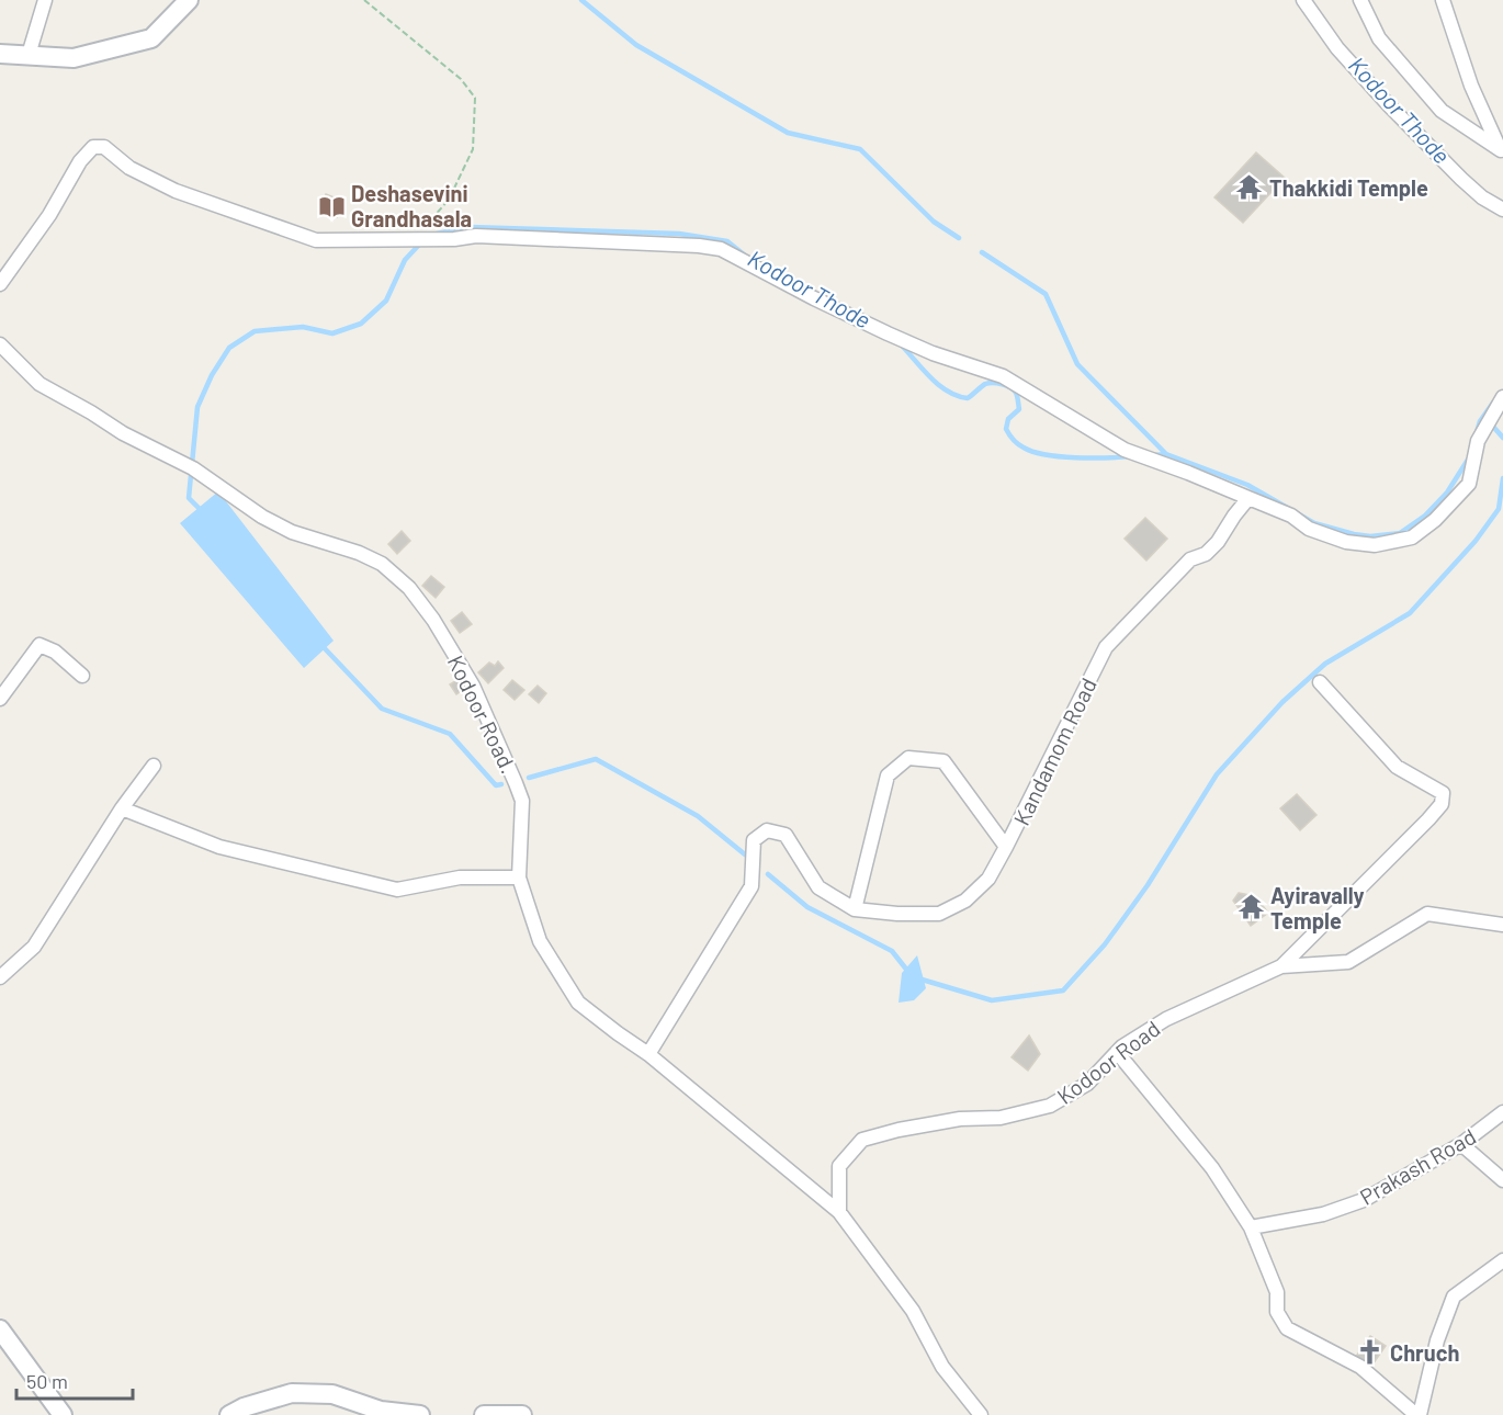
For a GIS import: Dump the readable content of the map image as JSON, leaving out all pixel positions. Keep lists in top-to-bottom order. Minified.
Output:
{"streets":{"street":["Kodoor Road.","Kandamom Road","Kodoor Road","Prakash Road"]},"crossings":[["Kodoor Road.","Kandamom Road"]],"water":["Kodoor Thode"],"places":{"temple":["Thakkidi Temple","Ayiravally Temple"],"library":["Deshasevini Grandhasala"],"church":["Chruch"]},"scale_bar":"50 m"}
